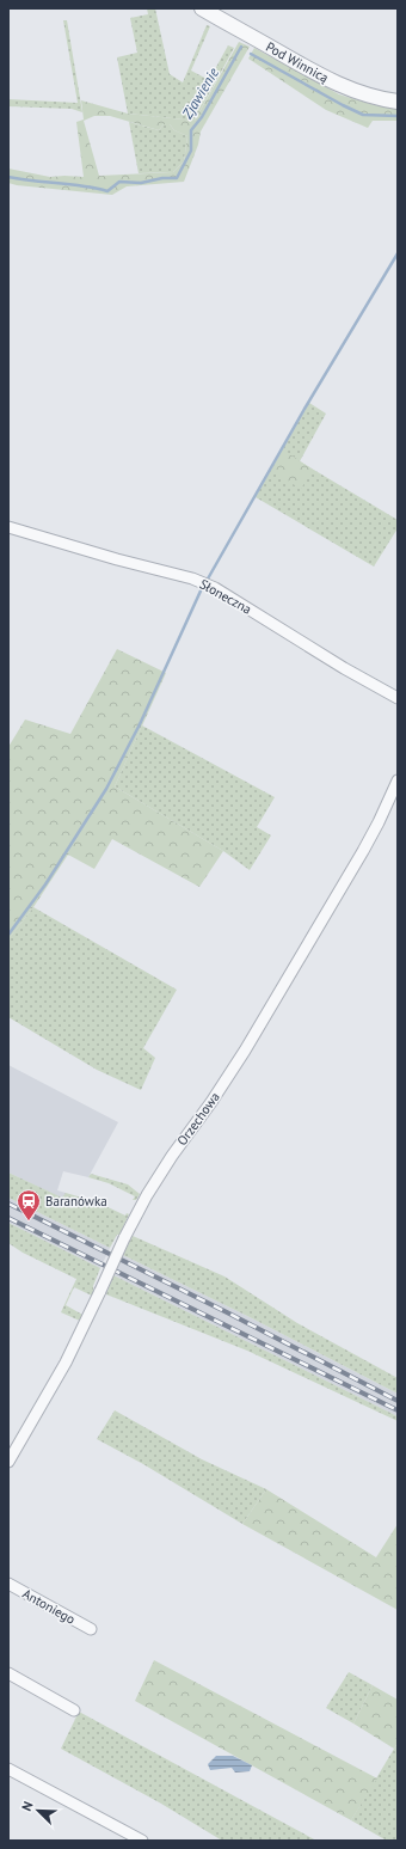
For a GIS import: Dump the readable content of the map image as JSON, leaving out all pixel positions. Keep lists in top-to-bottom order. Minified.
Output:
{"streets":{"street":["Pod Winnicą","Słoneczna","Orzechowa","Antoniego"]},"water":["Zjawienie"],"places":{"station":["Baranówka"]},"north":"top left"}
